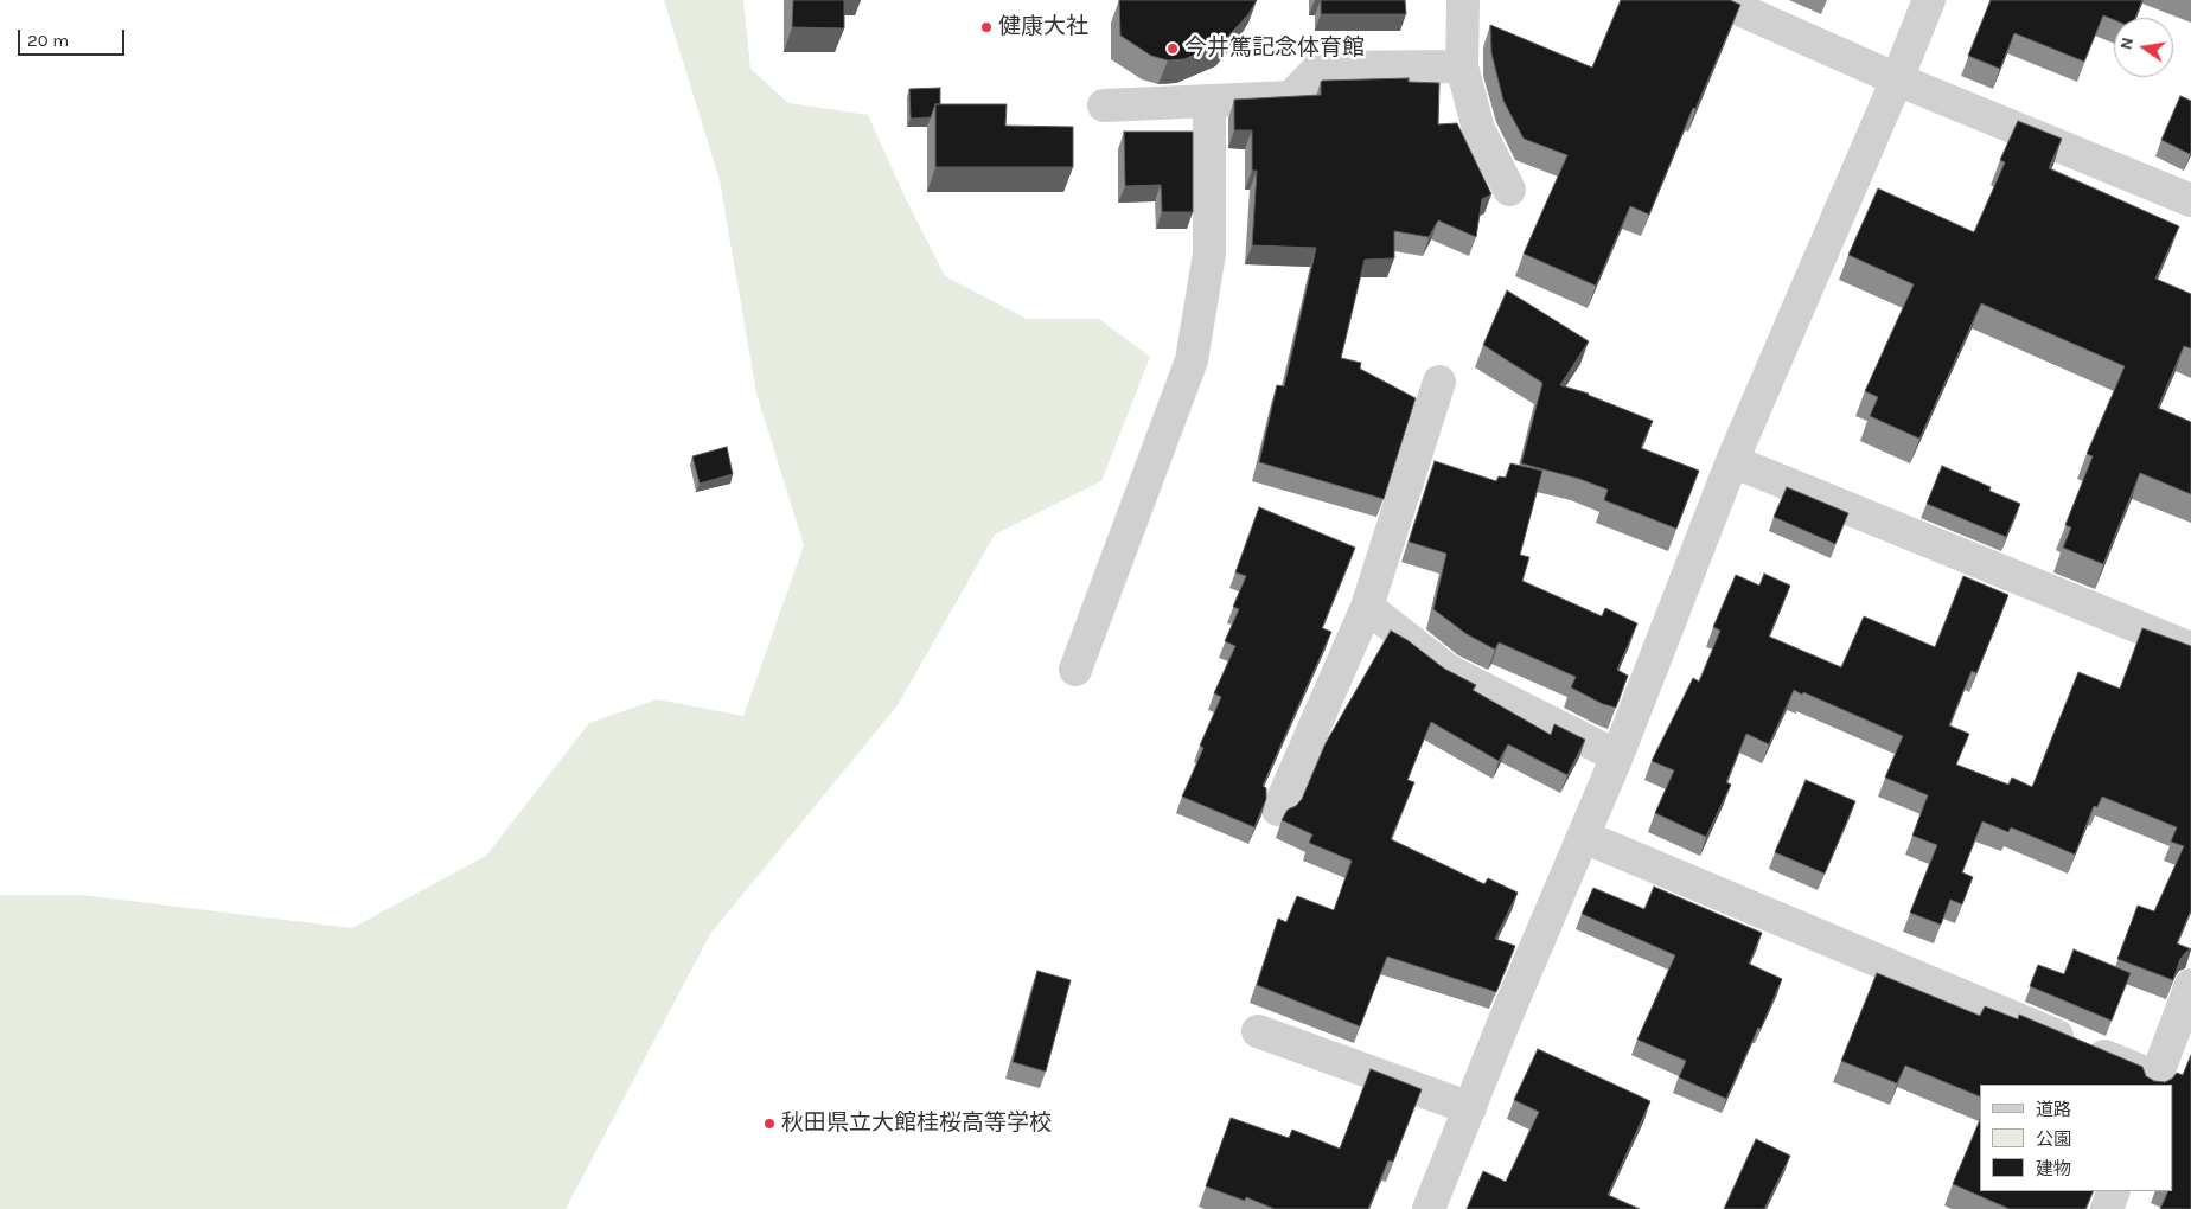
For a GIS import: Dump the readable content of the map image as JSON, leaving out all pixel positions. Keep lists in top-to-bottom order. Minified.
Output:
{"places":["健康大社","今井篤記念体育館","秋田県立大館桂桜高等学校"],"legend":["道路","公園","建物"],"scale_bar":"20 m","north":"left"}
